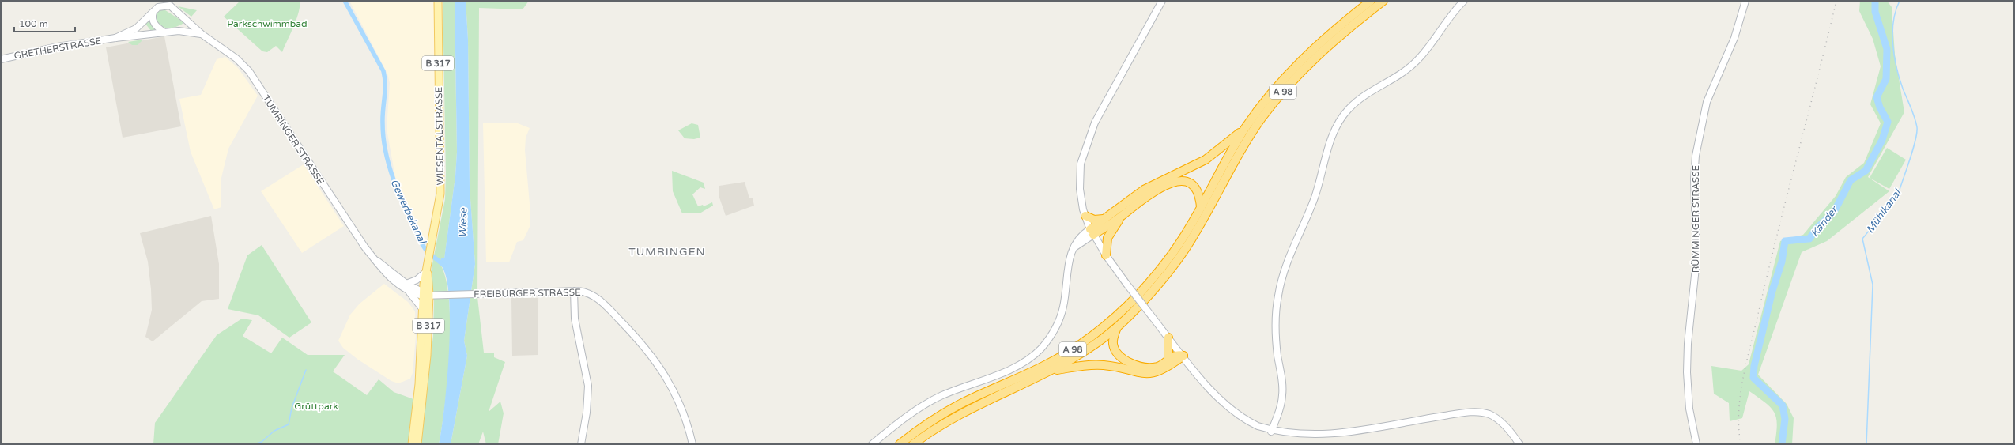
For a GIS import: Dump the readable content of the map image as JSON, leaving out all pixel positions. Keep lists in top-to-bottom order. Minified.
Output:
{"streets":{"highway":["A 98"],"main road":["B 317","WIESENTALSTRASSE"],"street":["GRETHERSTRASSE","TUMRINGER STRASSE","RÜMMINGER STRASSE","FREIBURGER STRASSE"]},"crossings":[["GRETHERSTRASSE","TUMRINGER STRASSE"],["B 317","WIESENTALSTRASSE"],["B 317","TUMRINGER STRASSE"],["B 317","FREIBURGER STRASSE"],["TUMRINGER STRASSE","FREIBURGER STRASSE"]],"districts":["TUMRINGEN"],"water":["Gewerbekanal","Mühlkanal","Kander","Wiese"],"parks":["Parkschwimmbad","Grüttpark"],"scale_bar":"100 m"}
